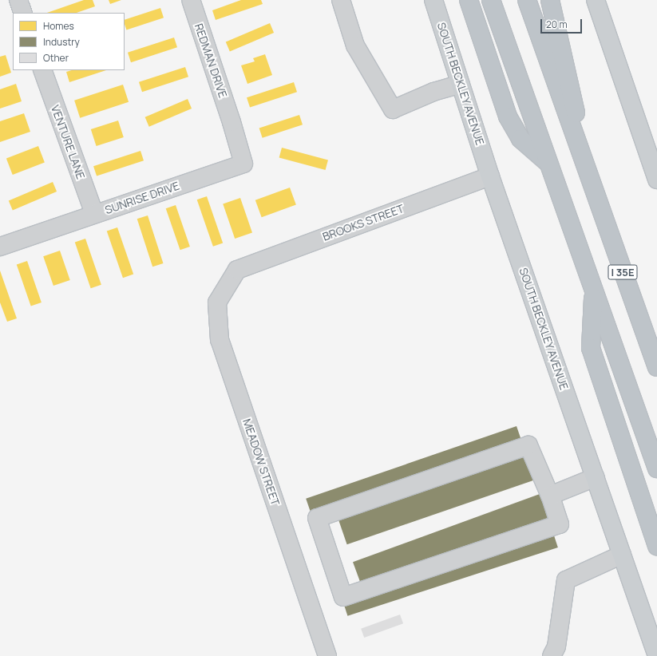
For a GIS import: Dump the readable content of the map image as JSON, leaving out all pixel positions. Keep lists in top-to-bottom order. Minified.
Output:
{"streets":{"highway":["I 35E"],"main road":["SOUTH BECKLEY AVENUE"],"street":["REDMAN DRIVE","VENTURE LANE","SUNRISE DRIVE","BROOKS STREET","MEADOW STREET"]},"crossings":[["REDMAN DRIVE","SUNRISE DRIVE"],["SOUTH BECKLEY AVENUE","BROOKS STREET"],["VENTURE LANE","SUNRISE DRIVE"],["BROOKS STREET","MEADOW STREET"]],"legend":["Homes","Industry","Other"],"scale_bar":"20 m"}
